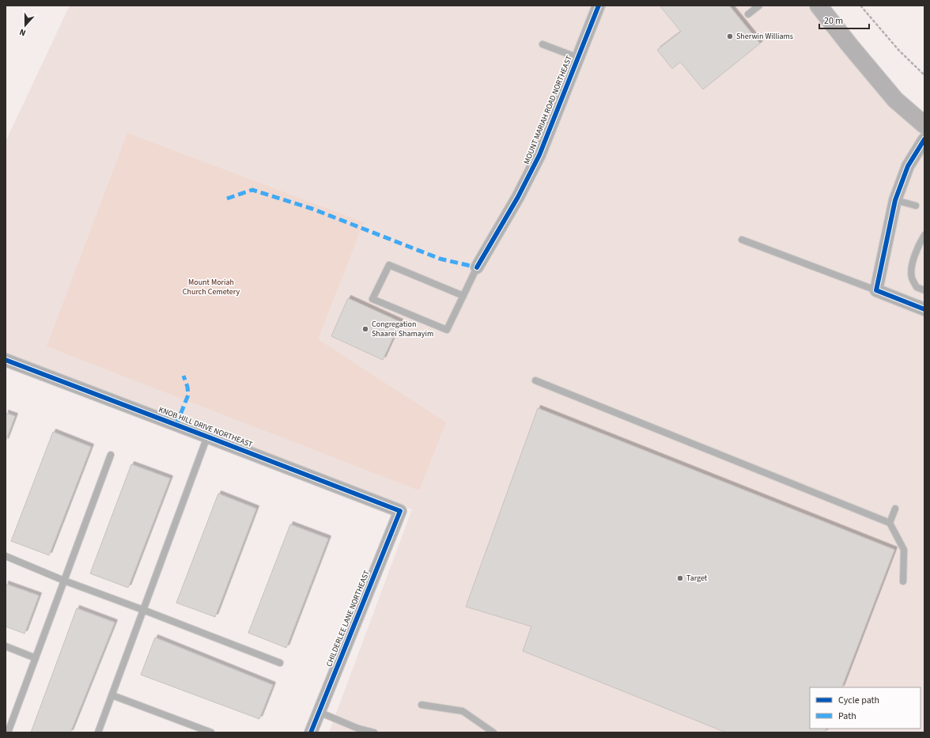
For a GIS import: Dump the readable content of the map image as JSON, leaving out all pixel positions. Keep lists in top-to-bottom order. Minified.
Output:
{"streets":{"street":["MOUNT MARIAH ROAD NORTHEAST","KNOB HILL DRIVE NORTHEAST","CHILDERLEE LANE NORTHEAST"]},"crossings":[["KNOB HILL DRIVE NORTHEAST","CHILDERLEE LANE NORTHEAST"]],"parks":["Mount Moriah Church Cemetery"],"places":["Sherwin Williams","Congregation Shaarei Shamayim","Target"],"legend":["Cycle path","Path"],"scale_bar":"20 m","north":"bottom"}
